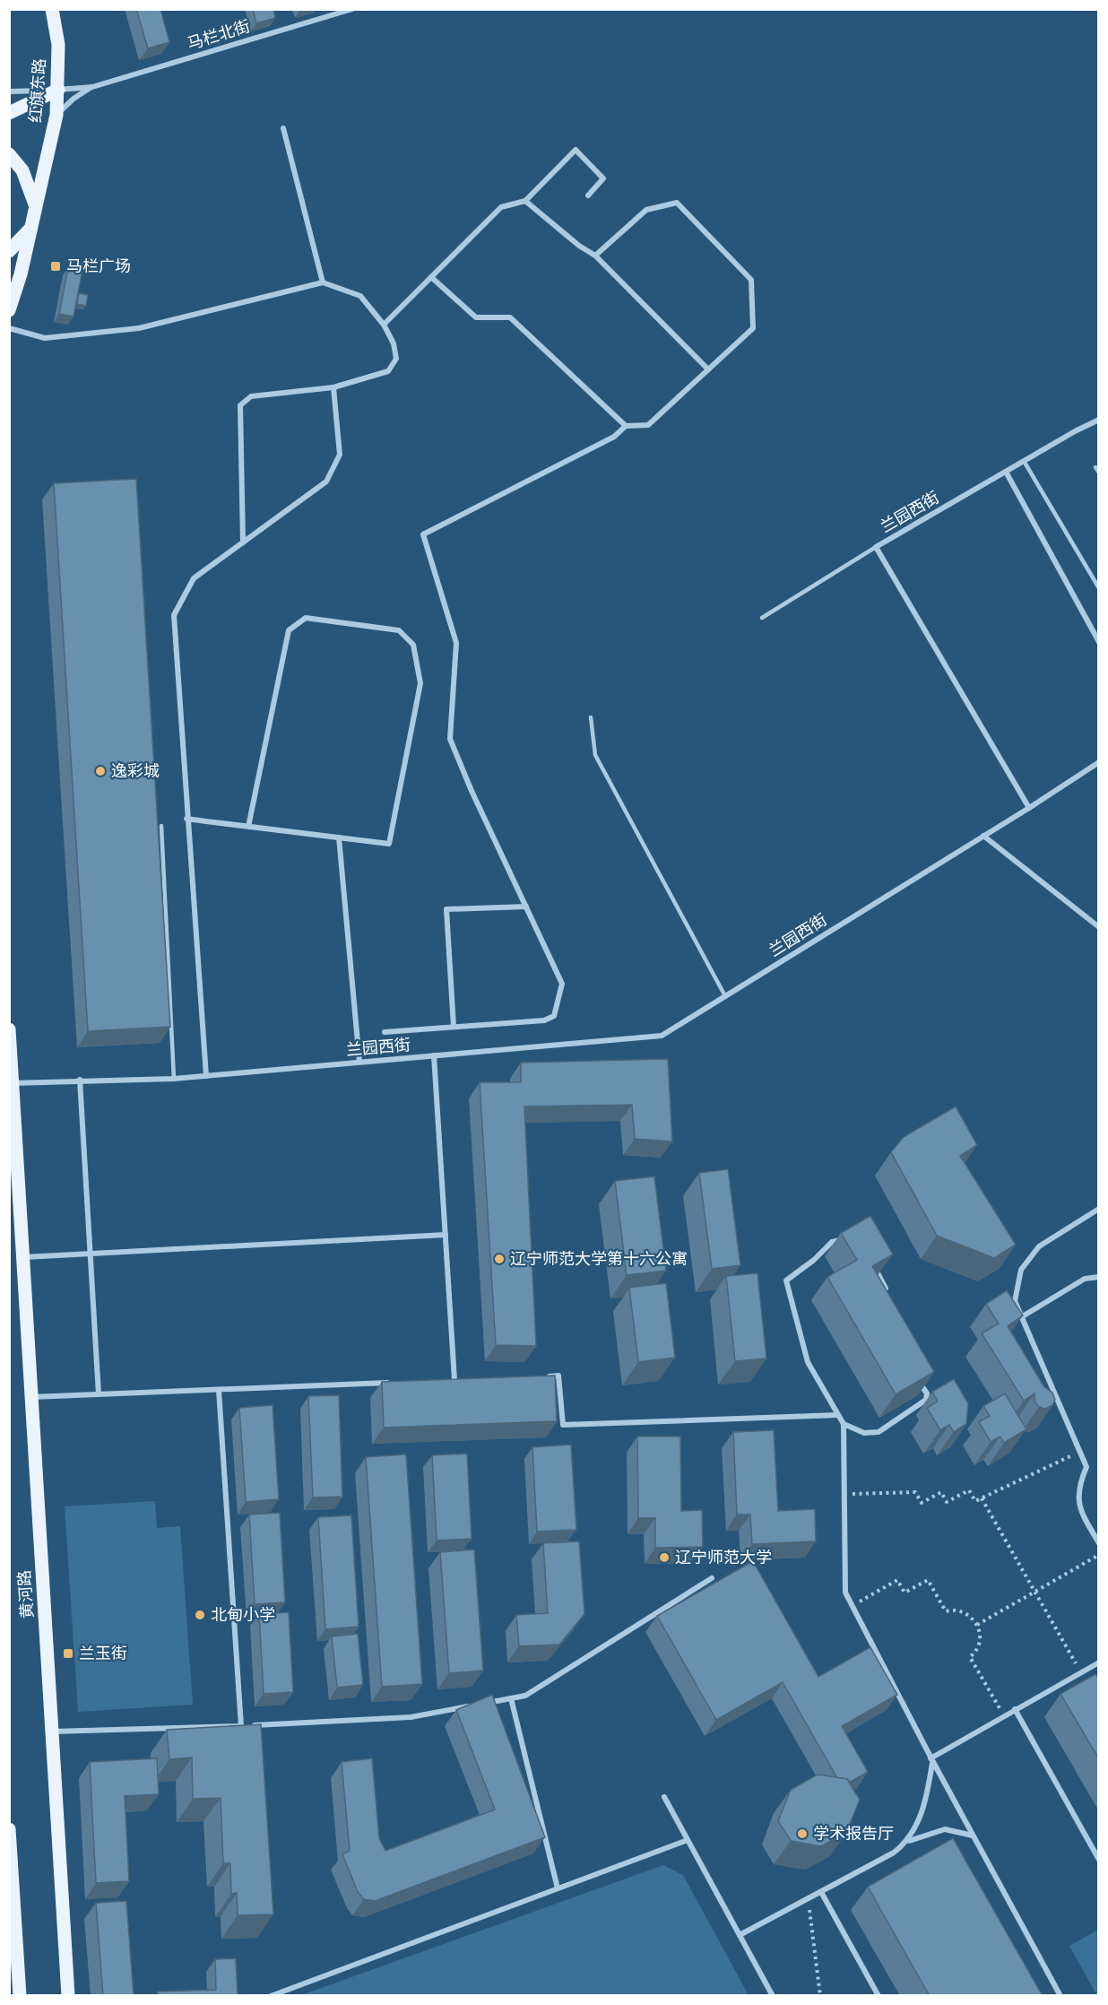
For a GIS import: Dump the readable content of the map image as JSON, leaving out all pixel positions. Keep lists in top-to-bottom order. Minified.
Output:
{"streets":{"main road":["红旗东路","黄河路"],"street":["马栏北街","兰园西街"]},"crossings":[["兰园西街","黄河路"]],"places":{"transit":["马栏广场","兰玉街"],"other":["逸彩城","辽宁师范大学第十六公寓","辽宁师范大学","北甸小学","学术报告厅"]}}
